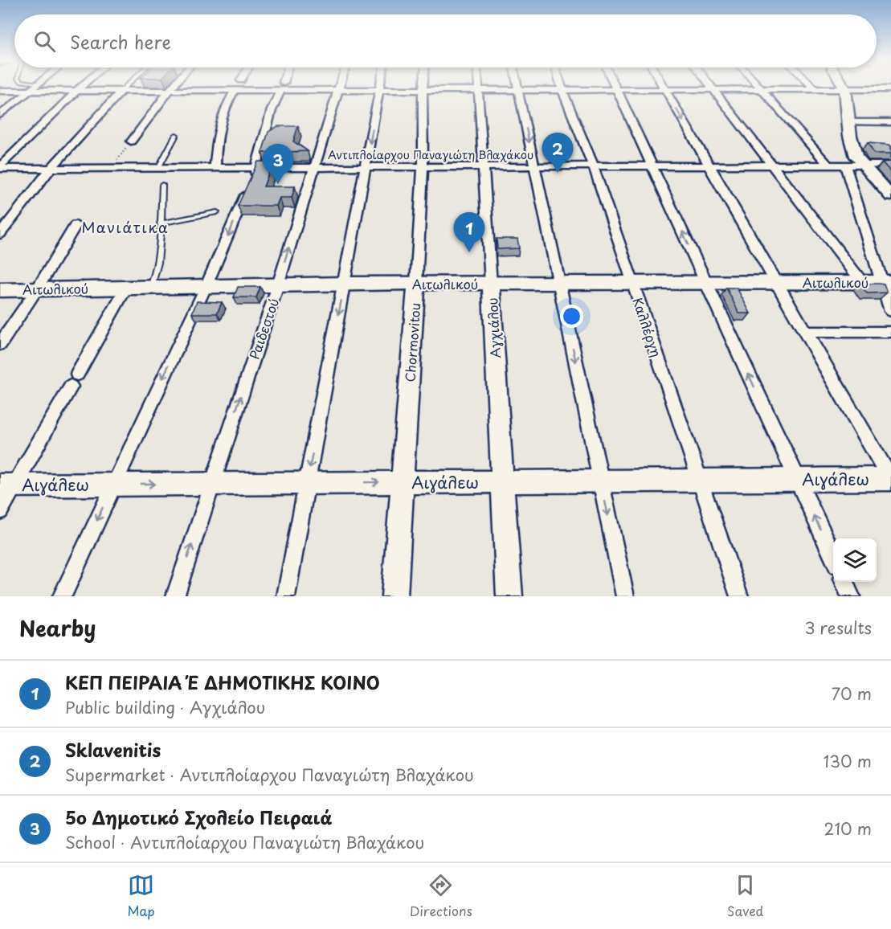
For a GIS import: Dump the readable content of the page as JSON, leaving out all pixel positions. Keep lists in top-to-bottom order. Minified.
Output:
{"streets":{"street":["Αντιπλοίαρχου Παναγιώτη Βλαχάκου","Αιτωλικού","Καλλέργη","Αγχιάλου","Ραιδεστού","Chormovitou","Αιγάλεω"]},"crossings":[["Αντιπλοίαρχου Παναγιώτη Βλαχάκου","Καλλέργη"],["Αντιπλοίαρχου Παναγιώτη Βλαχάκου","Αγχιάλου"],["Αντιπλοίαρχου Παναγιώτη Βλαχάκου","Ραιδεστού"],["Αντιπλοίαρχου Παναγιώτη Βλαχάκου","Chormovitou"],["Αιτωλικού","Καλλέργη"],["Αιτωλικού","Αγχιάλου"],["Αιτωλικού","Ραιδεστού"],["Αιτωλικού","Chormovitou"],["Καλλέργη","Αιγάλεω"],["Αγχιάλου","Αιγάλεω"],["Ραιδεστού","Αιγάλεω"],["Chormovitou","Αιγάλεω"]],"districts":["Μανιάτικα"],"page":{"search":"Search here","pins":["2","3","1"],"heading":["Nearby","3 results"],"list":[{"mark":"1","name":"ΚΕΠ ΠΕΙΡΑΙΑ Ε΄ ΔΗΜΟΤΙΚΗΣ ΚΟΙΝΟ","note":"Public building · Αγχιάλου","value":"70 m"},{"mark":"2","name":"Sklavenitis","note":"Supermarket · Αντιπλοίαρχου Παναγιώτη Βλαχάκου","value":"130 m"},{"mark":"3","name":"5ο Δημοτικό Σχολείο Πειραιά","note":"School · Αντιπλοίαρχου Παναγιώτη Βλαχάκου","value":"210 m"}],"nav":["Map","Directions","Saved"]}}
